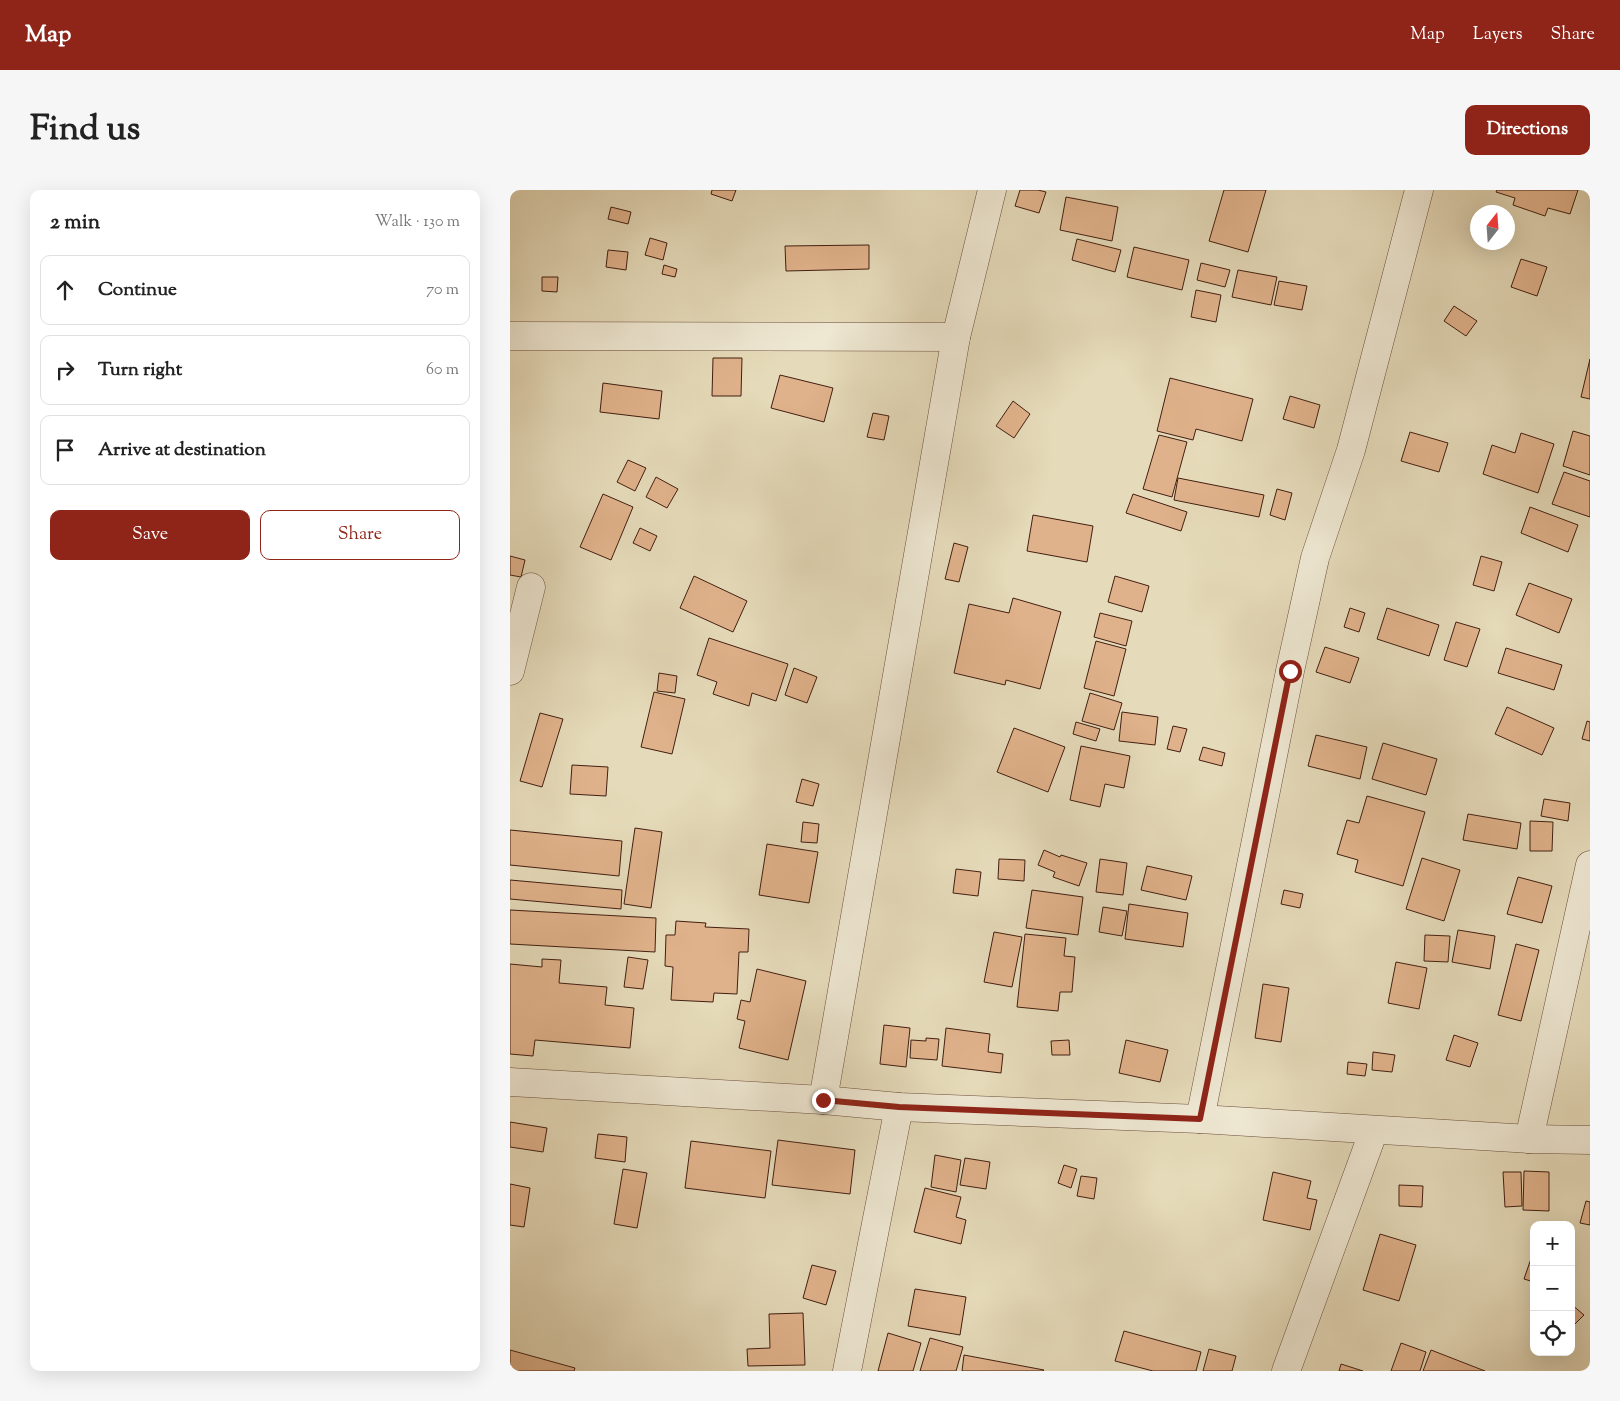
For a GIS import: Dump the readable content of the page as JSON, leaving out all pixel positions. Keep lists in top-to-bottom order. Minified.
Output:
{"north":"top","page":{"header":"Map","nav":["Map","Layers","Share"],"title":"Find us","buttons":["Directions",["Save","Share"]],"heading":["2 min","Walk · 130 m"],"list":[["Continue","70 m"],["Turn right","60 m"],"Arrive at destination"],"map_buttons":["+","−"]}}
